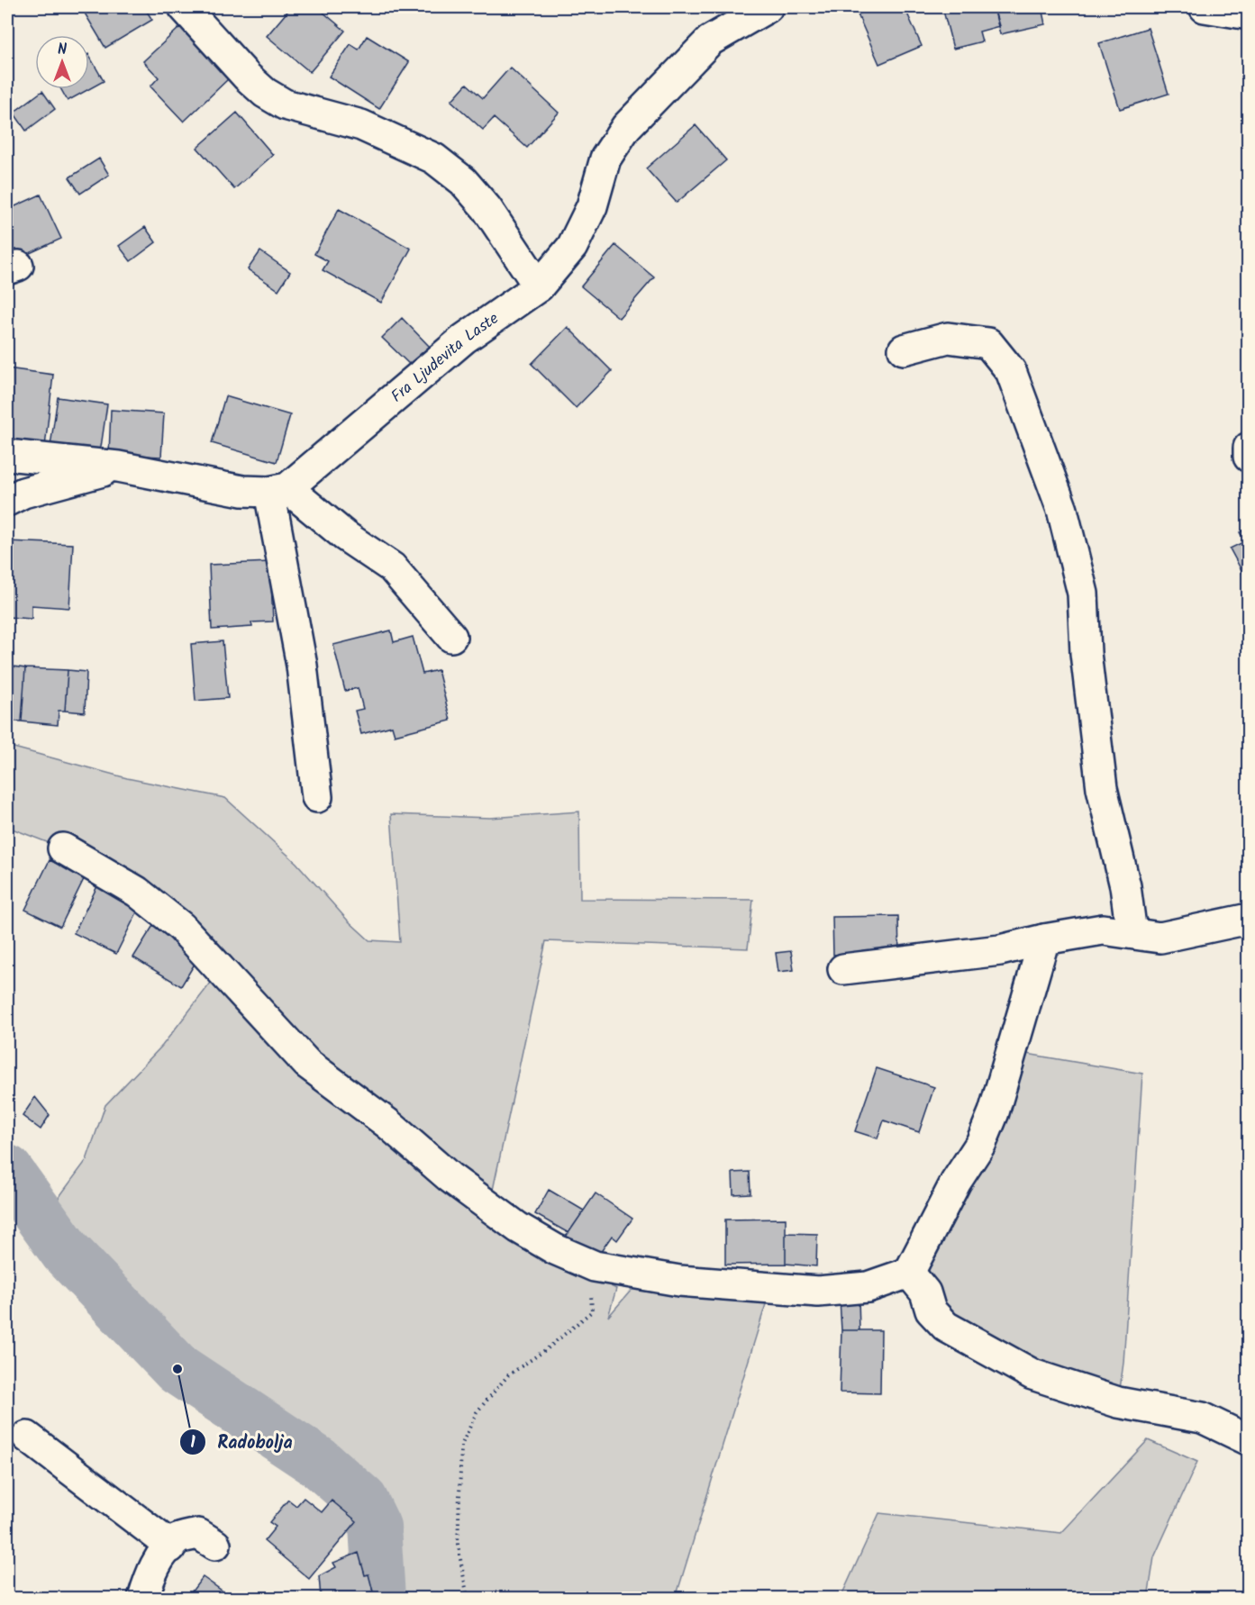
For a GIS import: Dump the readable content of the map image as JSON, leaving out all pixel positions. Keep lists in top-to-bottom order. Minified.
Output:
{"streets":{"street":["Fra Ljudevita Laste"]},"places":["Radobolja"],"north":"top"}
